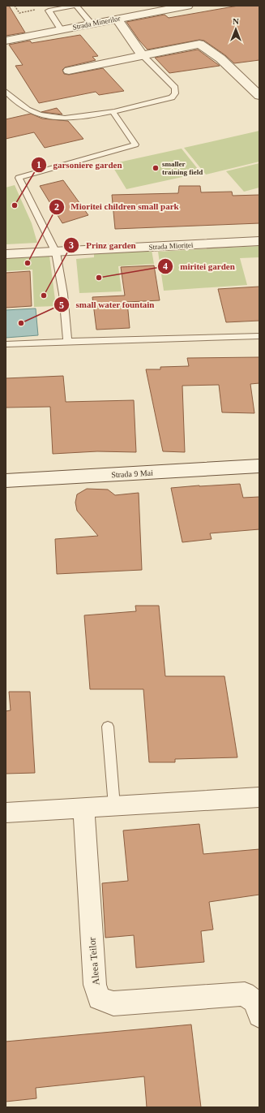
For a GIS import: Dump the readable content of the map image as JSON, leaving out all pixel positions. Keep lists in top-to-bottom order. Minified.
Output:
{"streets":{"street":["Strada Minerilor","Strada Mioriței","Strada 9 Mai","Aleea Teilor"]},"places":["smaller training field","garsoniere garden","Mioritei children small park","miritei garden","Prinz garden","small water fountain"],"north":"top"}
